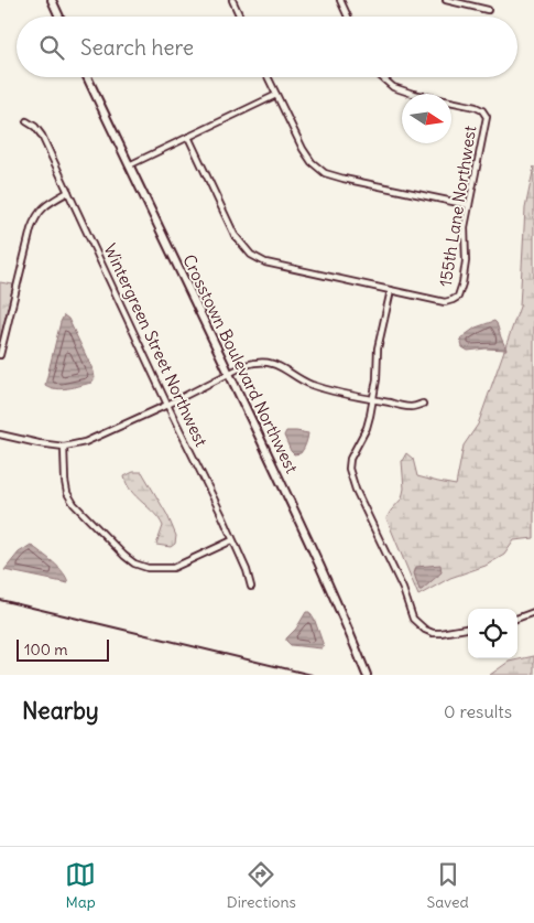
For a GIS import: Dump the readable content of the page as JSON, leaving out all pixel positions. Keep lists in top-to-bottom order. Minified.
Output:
{"streets":{"street":["155th Lane Northwest","Wintergreen Street Northwest","Crosstown Boulevard Northwest"]},"scale_bar":"100 m","north":"right","page":{"search":"Search here","scale":"100 m","heading":["Nearby","0 results"],"nav":["Map","Directions","Saved"]}}
